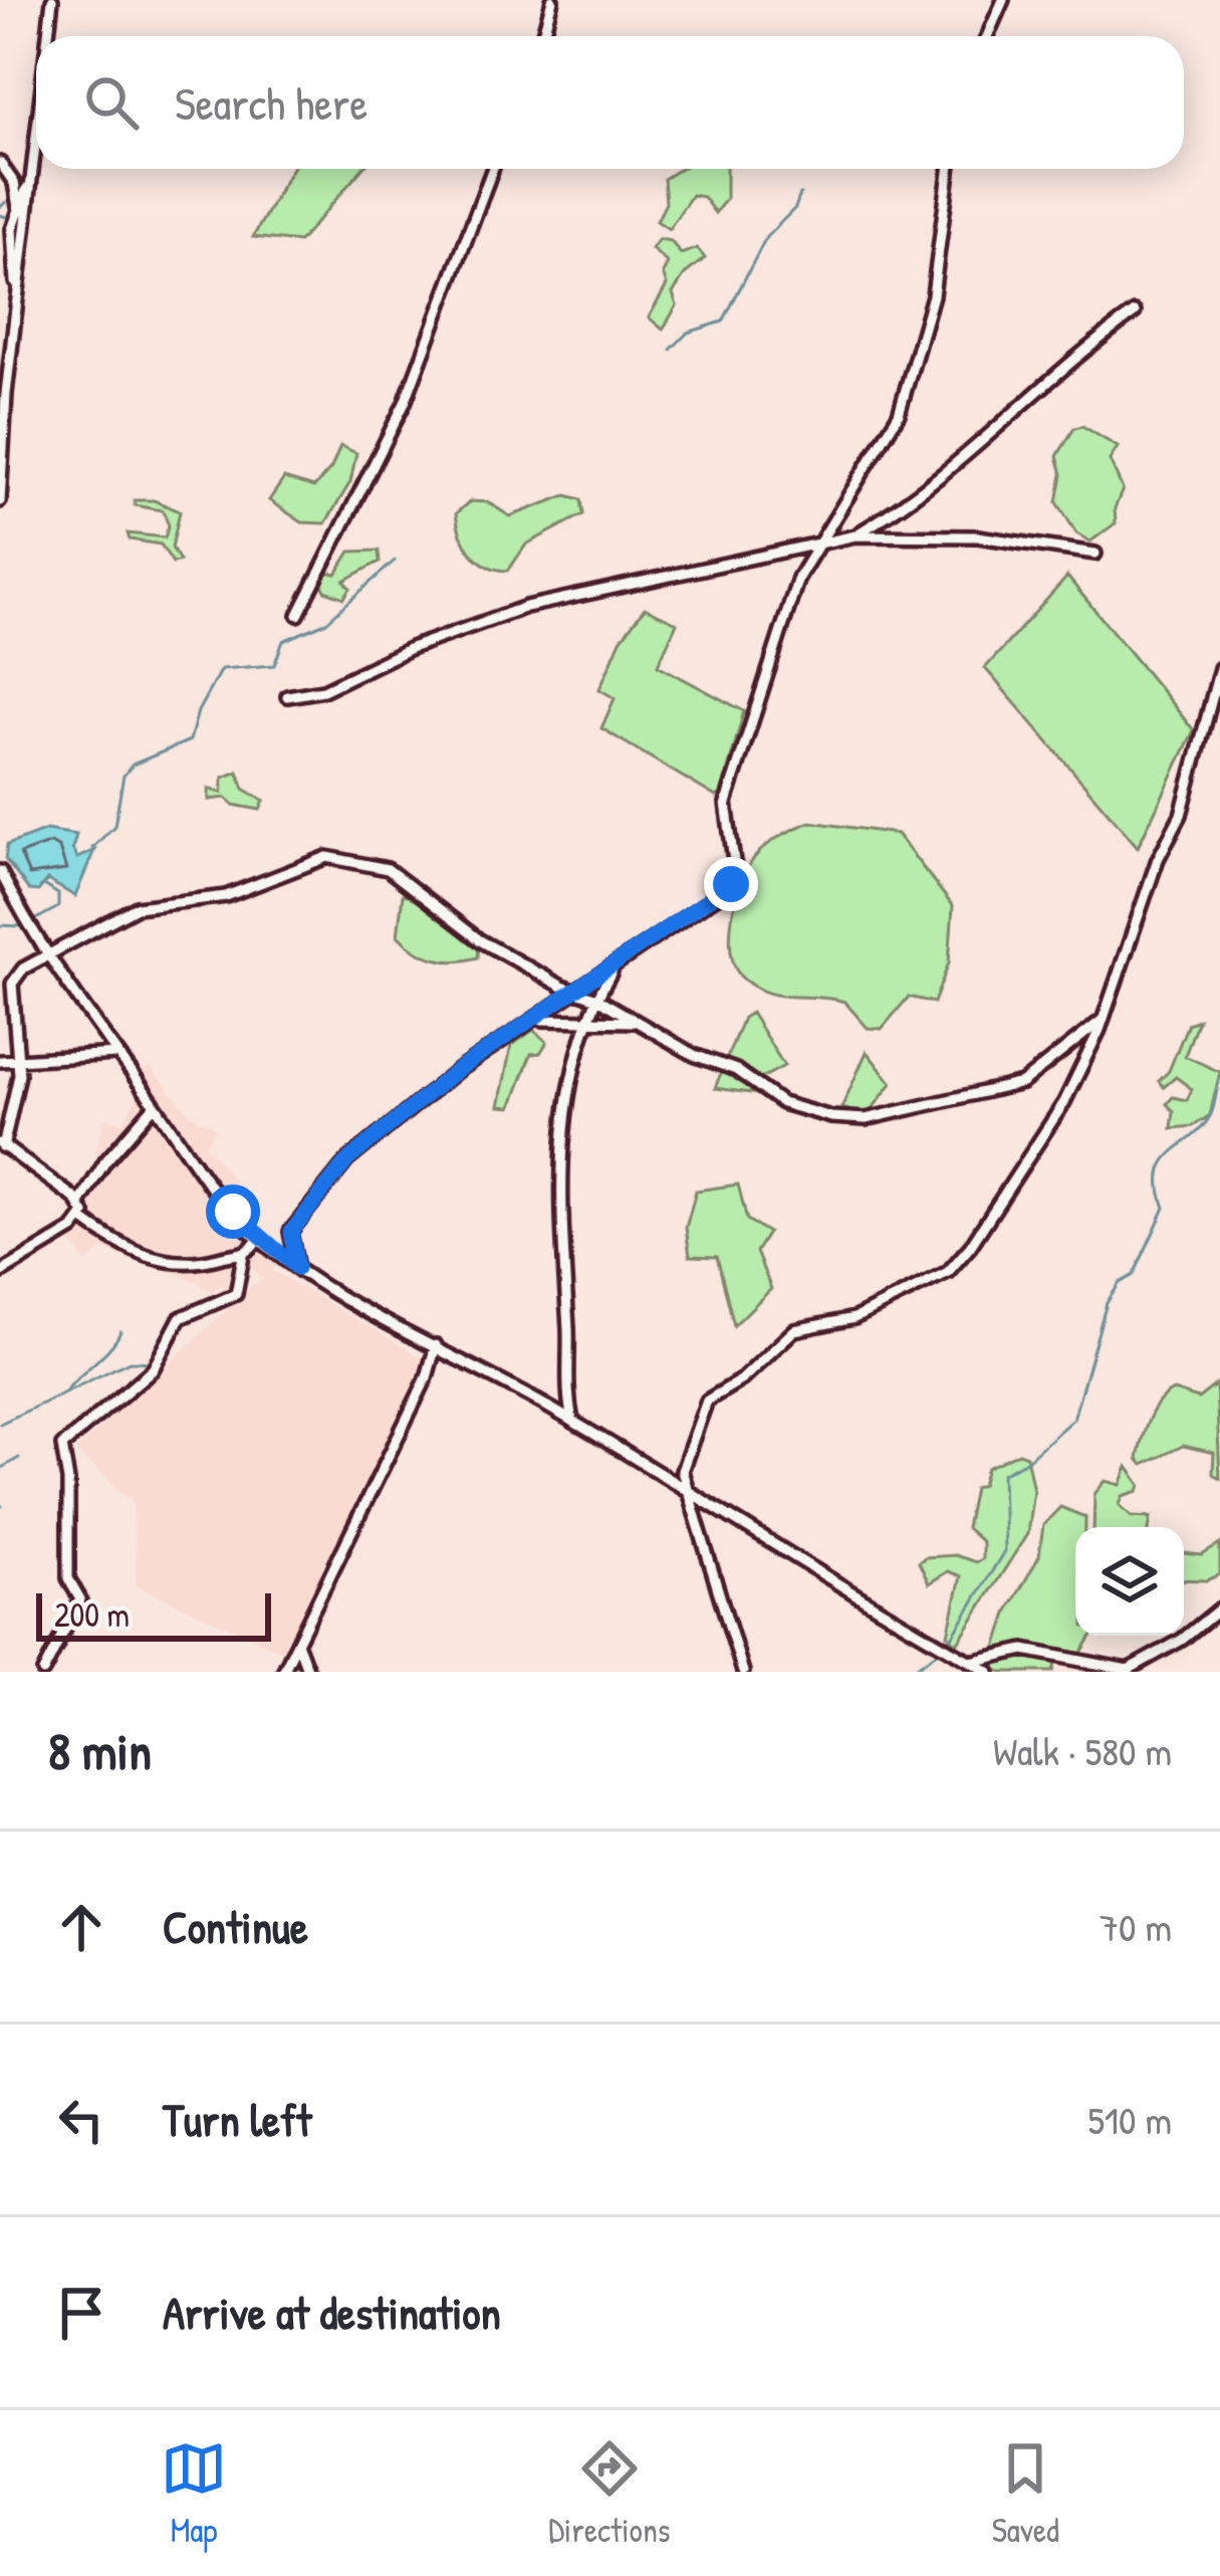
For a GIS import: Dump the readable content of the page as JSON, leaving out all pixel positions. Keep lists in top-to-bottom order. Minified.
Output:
{"scale_bar":"200 m","page":{"search":"Search here","scale":"200 m","heading":["8 min","Walk · 580 m"],"list":[["Continue","70 m"],["Turn left","510 m"],"Arrive at destination"],"nav":["Map","Directions","Saved"]}}
